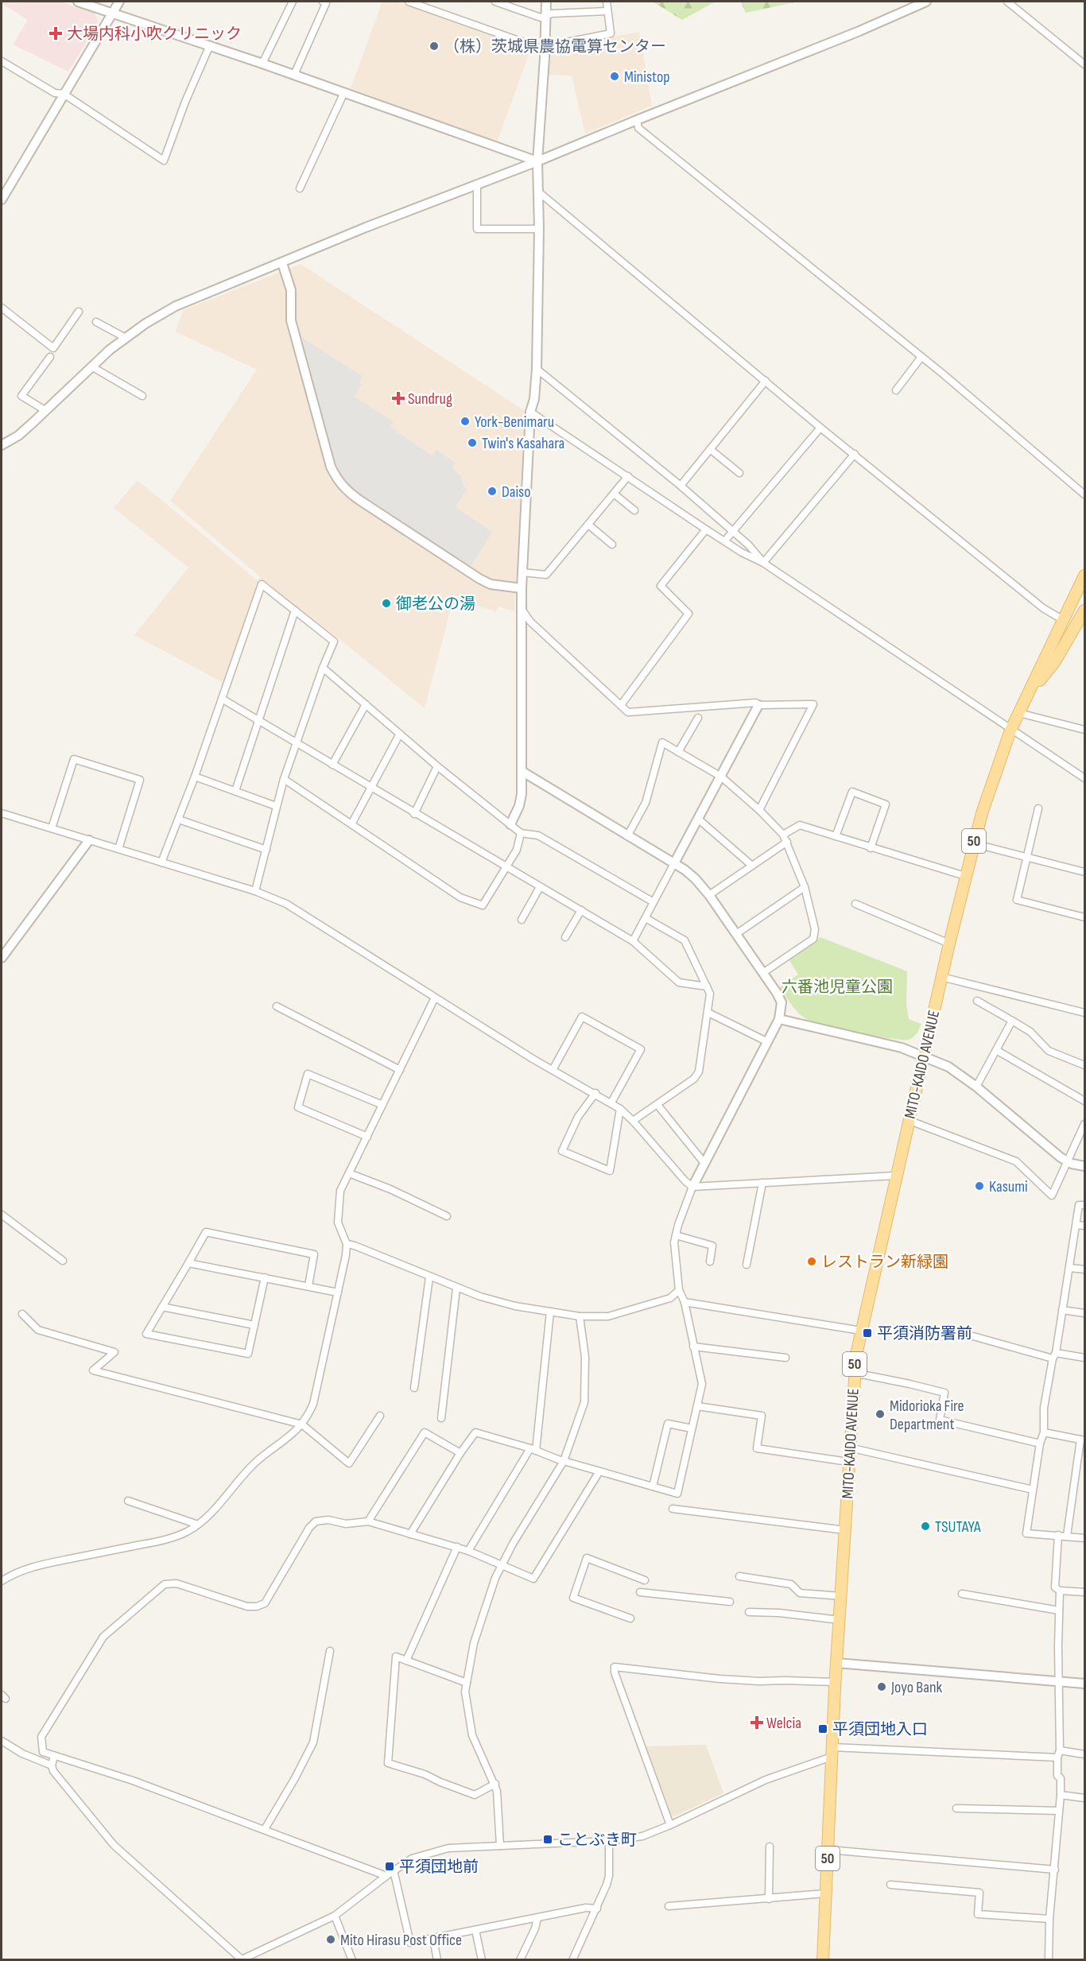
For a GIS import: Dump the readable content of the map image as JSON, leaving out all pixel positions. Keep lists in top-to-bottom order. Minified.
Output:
{"streets":{"main road":["50","MITO-KAIDO AVENUE"]},"parks":["六番池児童公園"],"places":{"health":["大場内科小吹クリニック","Sundrug","Welcia"],"other":["（株）茨城県農協電算センター","Ministop","York-Benimaru","Twin's Kasahara","Daiso","御老公の湯","Kasumi","レストラン新緑園","Midorioka Fire Department","TSUTAYA","Joyo Bank","Mito Hirasu Post Office"],"transit":["平須消防署前","平須団地入口","ことぶき町","平須団地前"]}}
